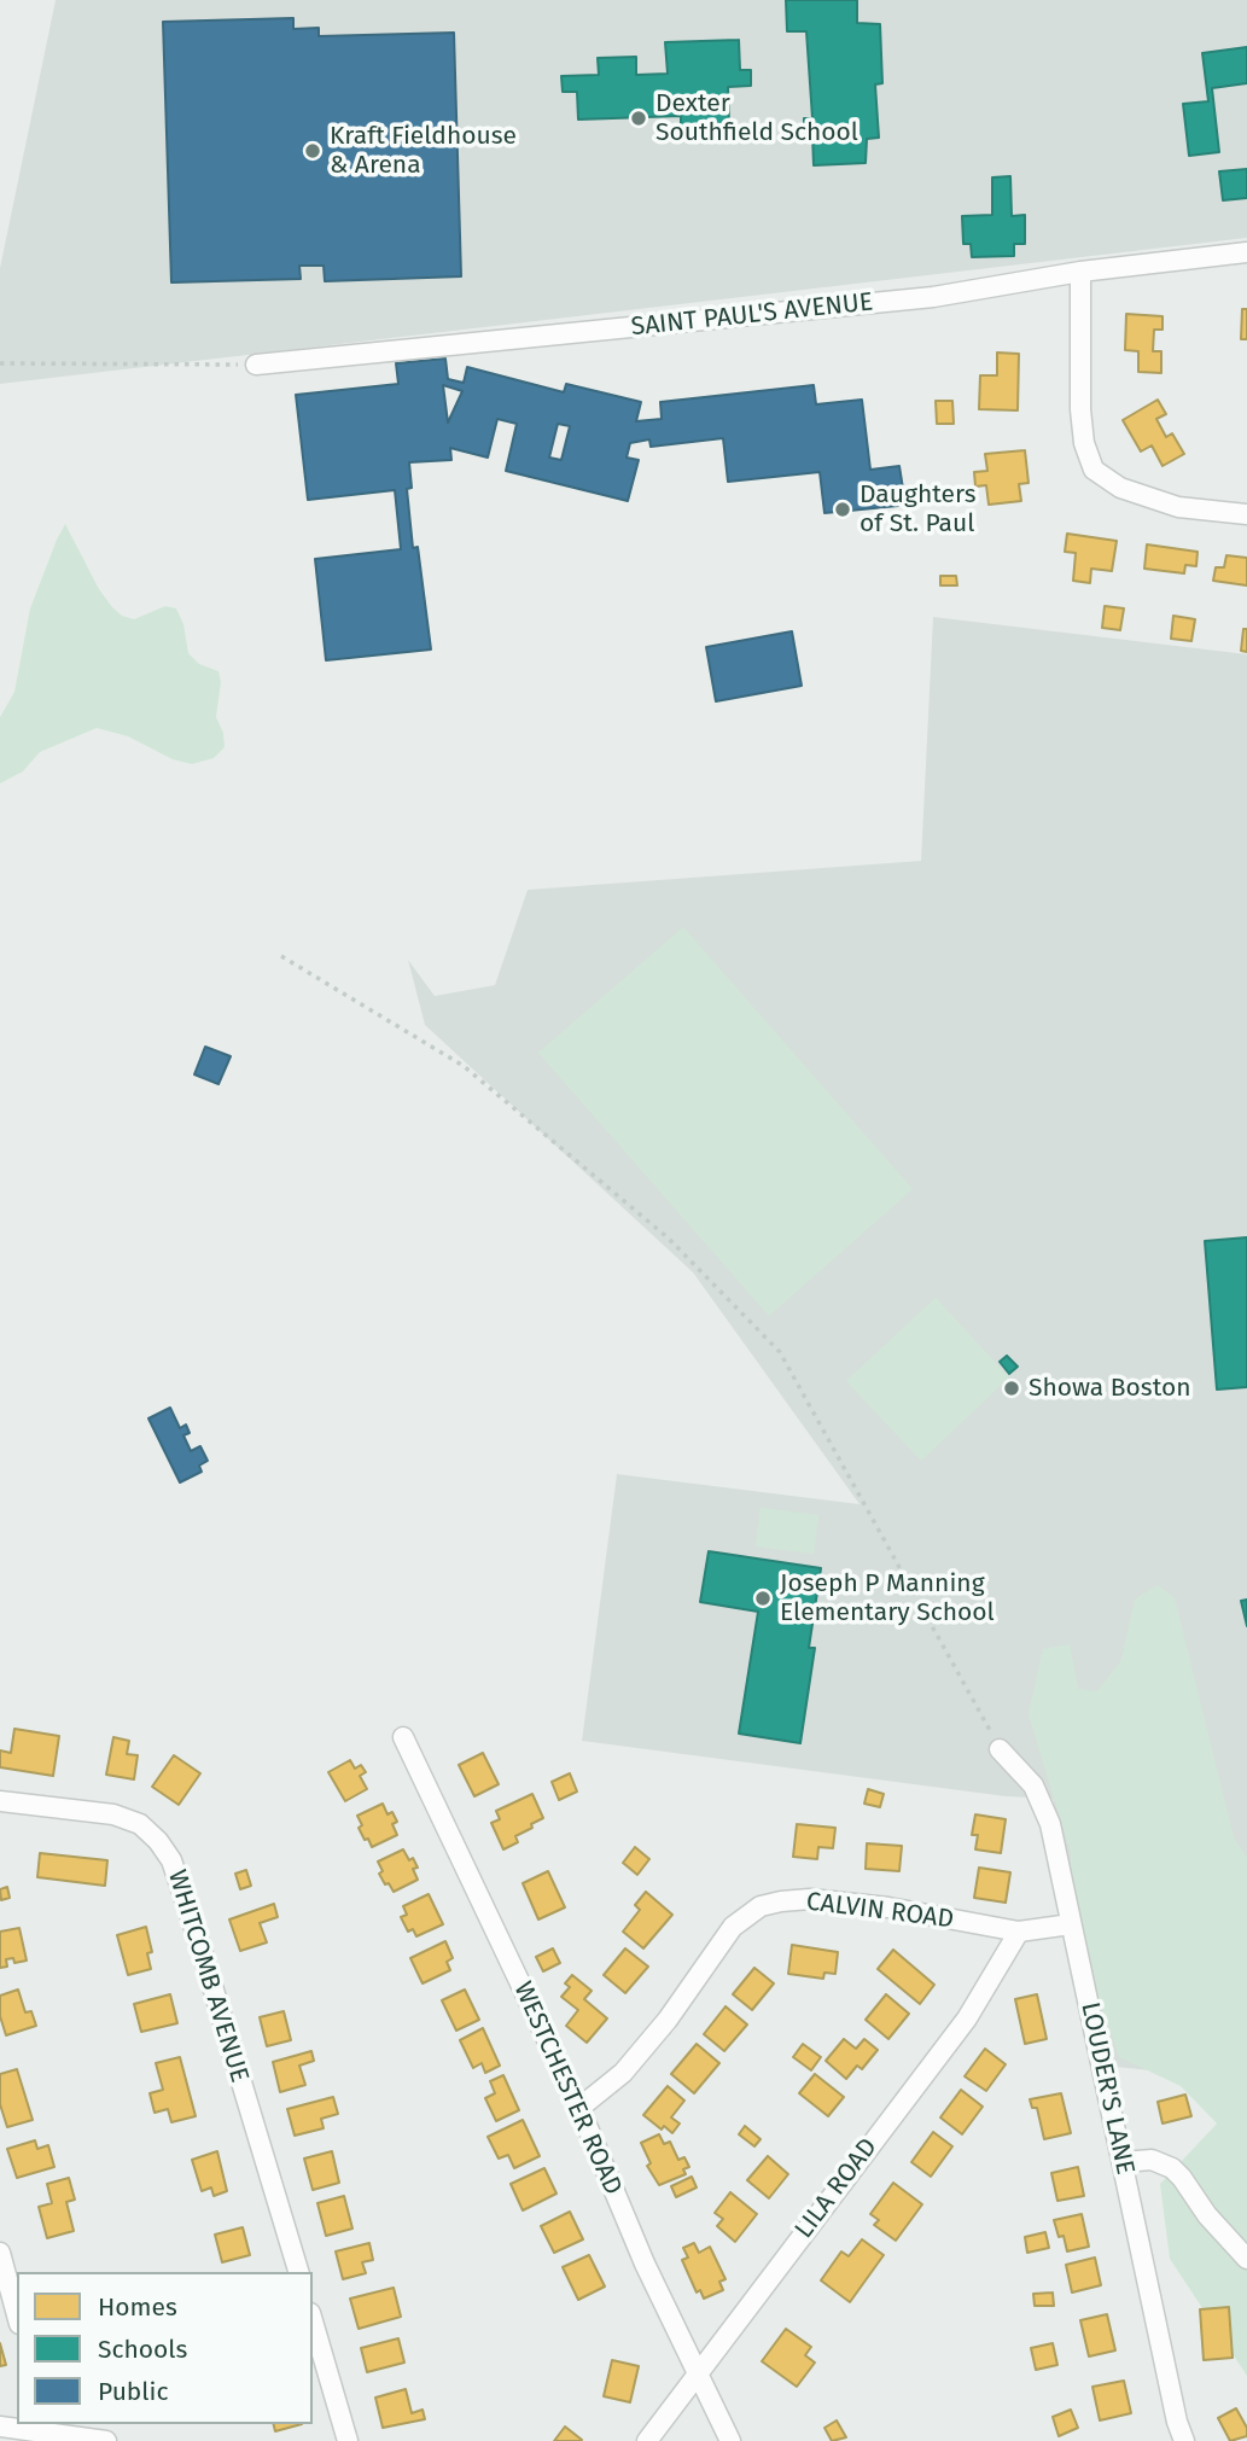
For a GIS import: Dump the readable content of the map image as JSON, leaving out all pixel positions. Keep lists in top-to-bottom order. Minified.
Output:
{"streets":{"street":["SAINT PAUL'S AVENUE","CALVIN ROAD","WHITCOMB AVENUE","WESTCHESTER ROAD","LOUDER'S LANE","LILA ROAD"]},"crossings":[["CALVIN ROAD","WESTCHESTER ROAD"],["CALVIN ROAD","LOUDER'S LANE"],["CALVIN ROAD","LILA ROAD"],["WESTCHESTER ROAD","LILA ROAD"]],"places":["Dexter Southfield School","Kraft Fieldhouse & Arena","Daughters of St. Paul","Showa Boston","Joseph P Manning Elementary School"],"legend":["Homes","Schools","Public"]}
